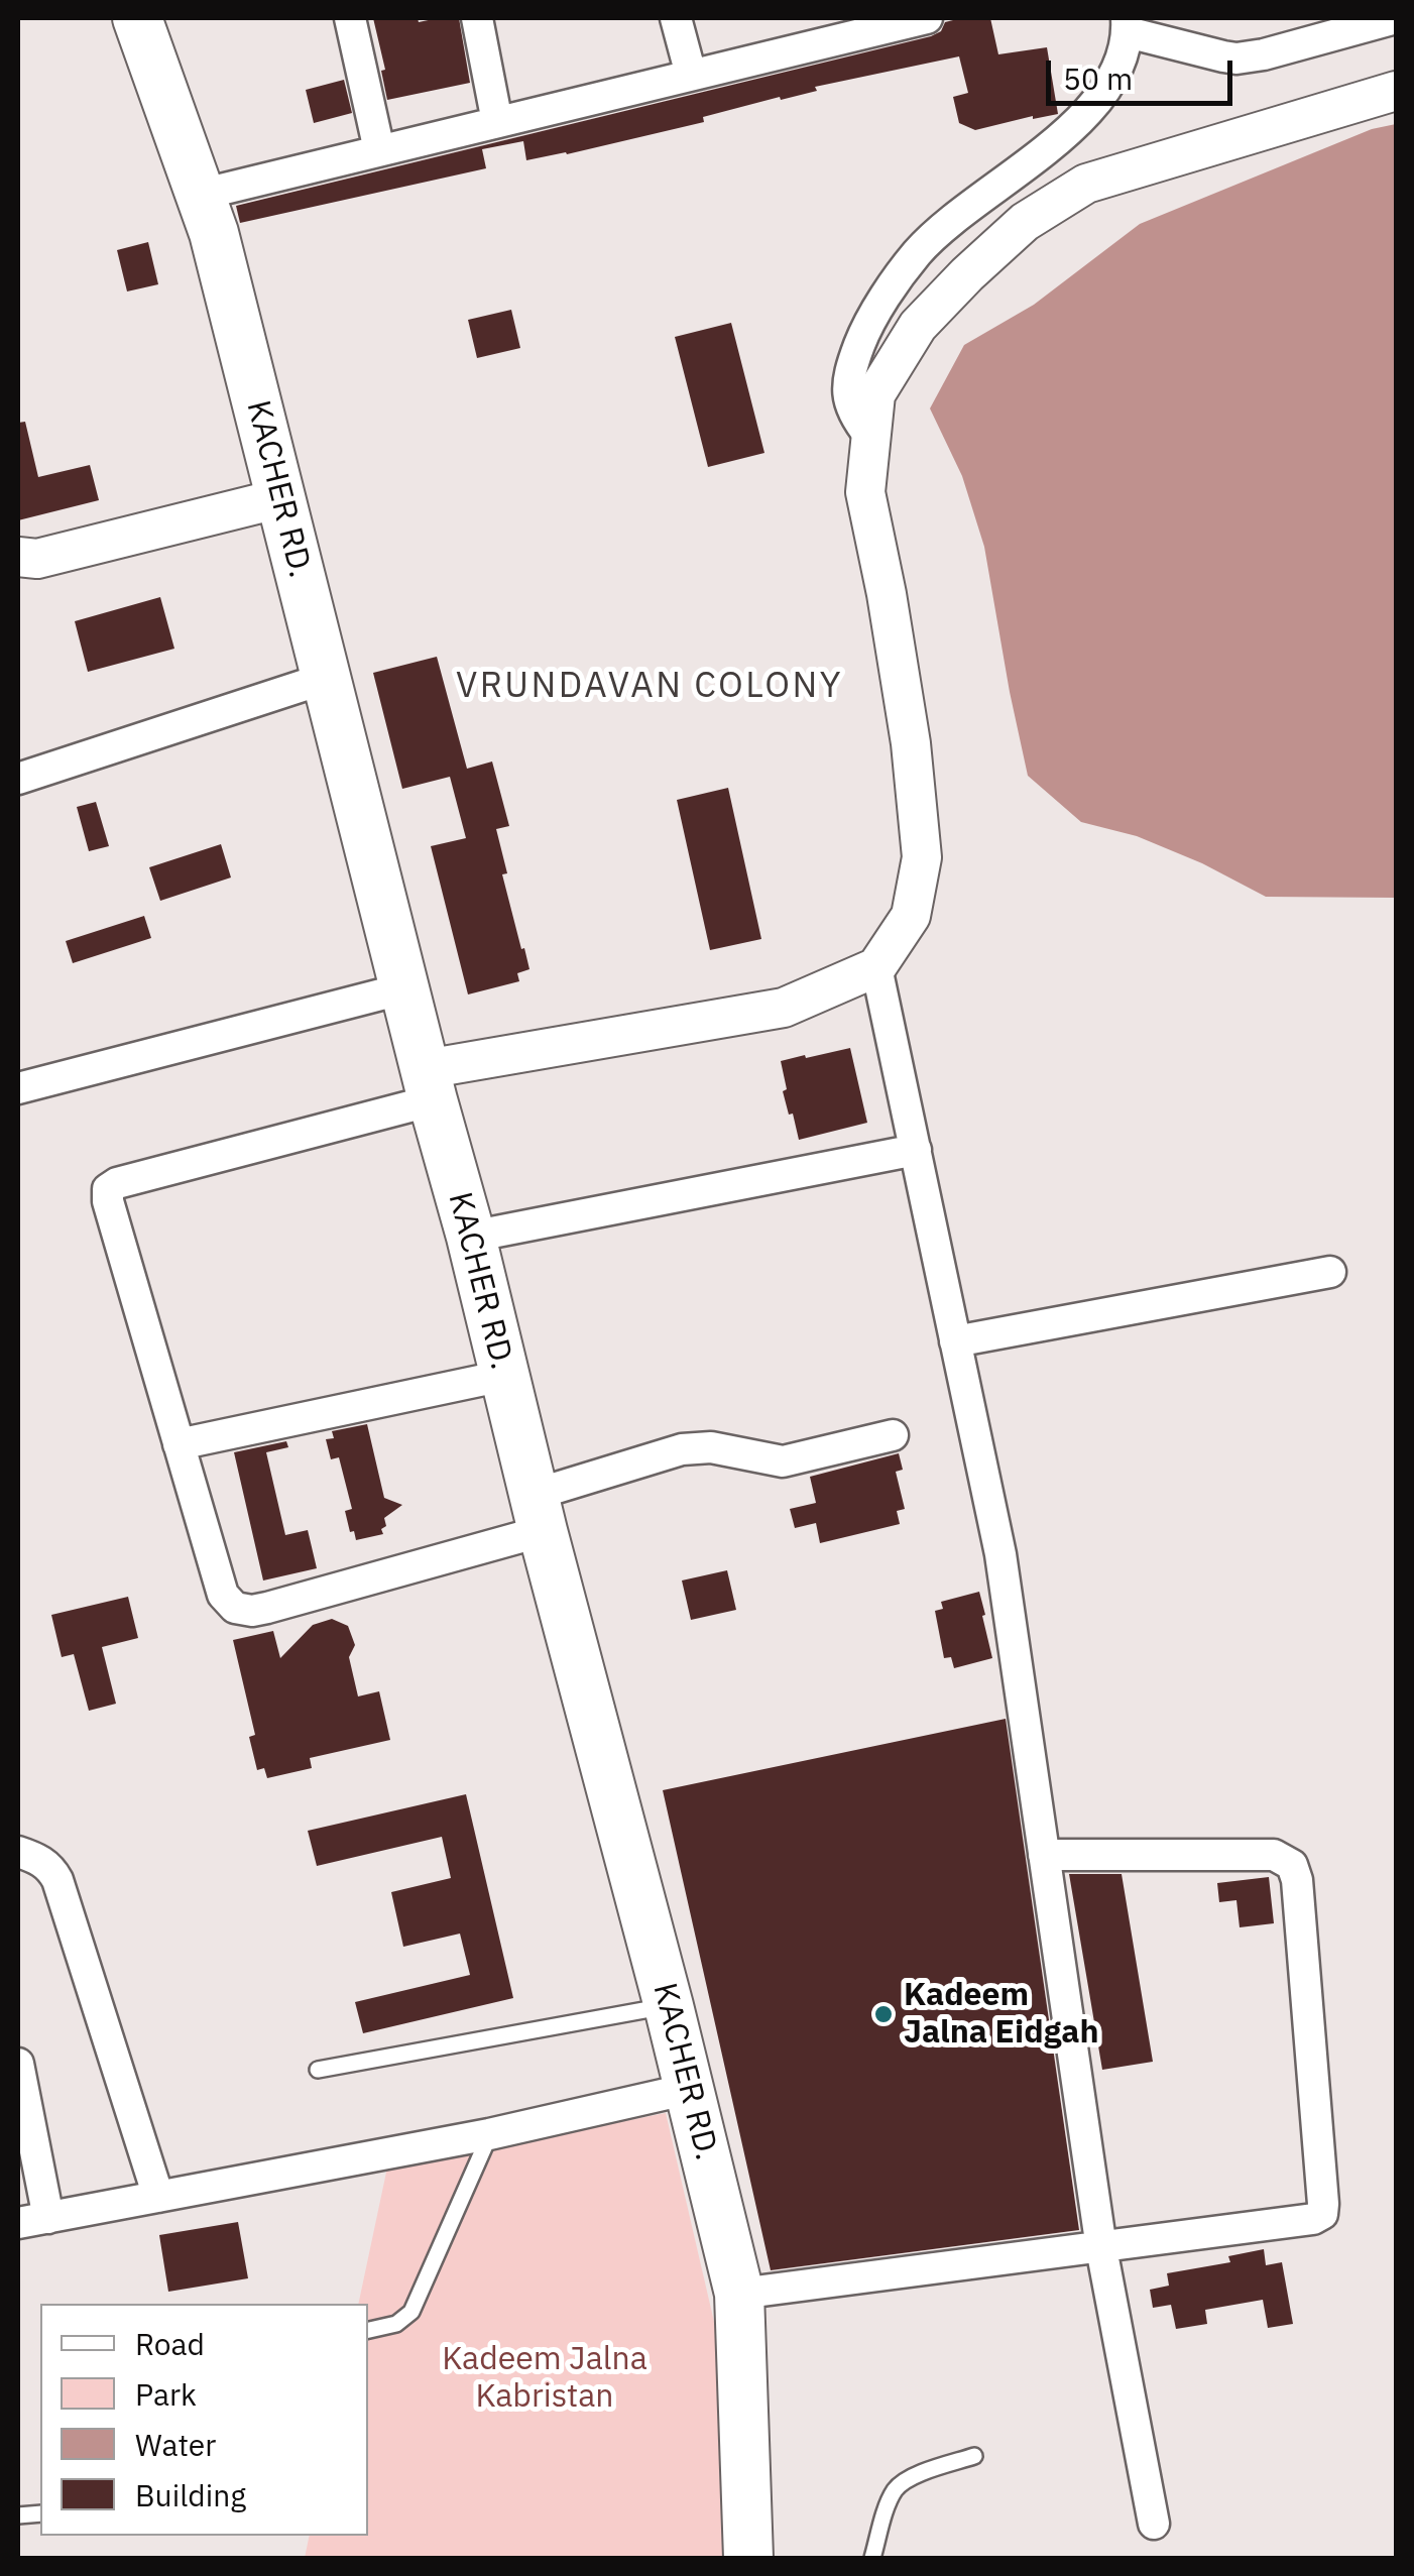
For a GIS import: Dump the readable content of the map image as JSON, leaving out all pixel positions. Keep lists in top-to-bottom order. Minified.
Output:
{"streets":{"main road":["KACHER RD."]},"districts":["VRUNDAVAN COLONY"],"parks":["Kadeem Jalna Kabristan"],"places":["Kadeem Jalna Eidgah"],"legend":["Road","Park","Water","Building"],"scale_bar":"50 m"}
